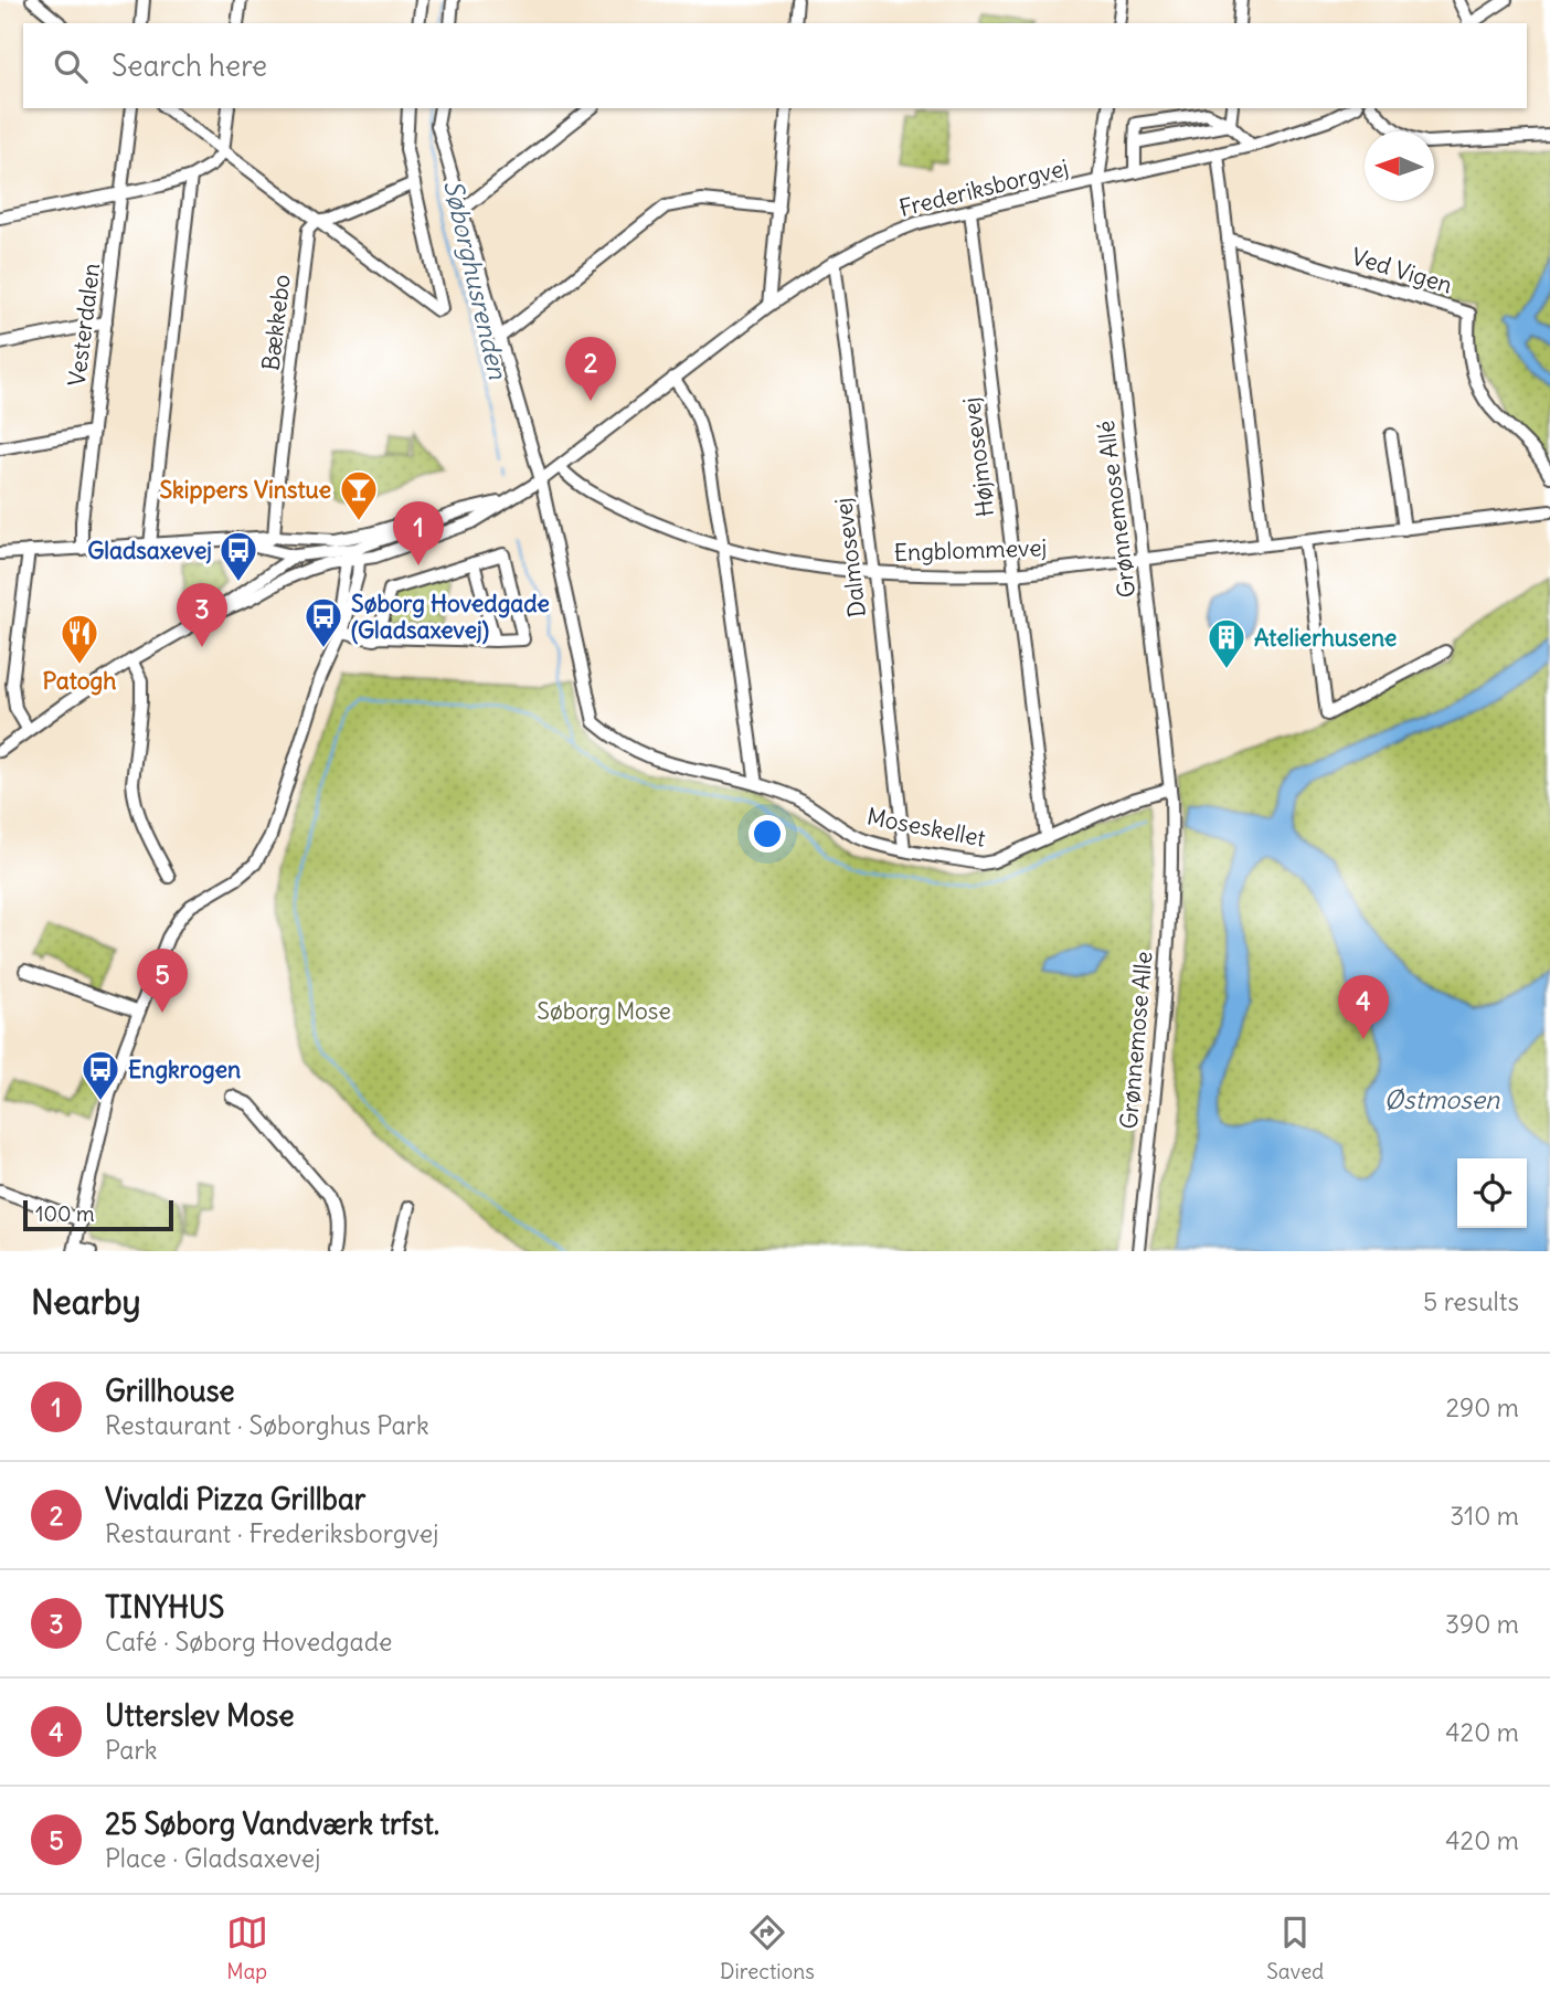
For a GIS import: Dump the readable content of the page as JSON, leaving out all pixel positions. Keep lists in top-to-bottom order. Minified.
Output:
{"streets":{"street":["Frederiksborgvej","Ved Vigen","Bækkebo","Vesterdalen","Højmosevej","Grønnemose Allé","Engblommevej","Dalmosevej","Moseskellet","Grønnemose Alle"]},"crossings":[["Frederiksborgvej","Højmosevej"],["Frederiksborgvej","Grønnemose Allé"],["Frederiksborgvej","Engblommevej"],["Frederiksborgvej","Dalmosevej"],["Frederiksborgvej","Moseskellet"],["Højmosevej","Engblommevej"],["Højmosevej","Moseskellet"],["Grønnemose Allé","Engblommevej"],["Grønnemose Allé","Moseskellet"],["Grønnemose Allé","Grønnemose Alle"],["Engblommevej","Dalmosevej"],["Dalmosevej","Moseskellet"]],"water":["Søborghusrenden","Østmosen"],"parks":["Søborg Mose"],"places":{"bar":["Skippers Vinstue"],"bus stop":["Gladsaxevej","Søborg Hovedgade (Gladsaxevej)","Engkrogen"],"restaurant":["Patogh"],"building":["Atelierhusene"]},"scale_bar":"100 m","north":"left","page":{"search":"Search here","pins":["2","1","3","5","4"],"scale":"100 m","heading":["Nearby","5 results"],"list":[{"mark":"1","name":"Grillhouse","note":"Restaurant · Søborghus Park","value":"290 m"},{"mark":"2","name":"Vivaldi Pizza Grillbar","note":"Restaurant · Frederiksborgvej","value":"310 m"},{"mark":"3","name":"TINYHUS","note":"Café · Søborg Hovedgade","value":"390 m"},{"mark":"4","name":"Utterslev Mose","note":"Park","value":"420 m"},{"mark":"5","name":"25 Søborg Vandværk trfst.","note":"Place · Gladsaxevej","value":"420 m"}],"nav":["Map","Directions","Saved"]}}
